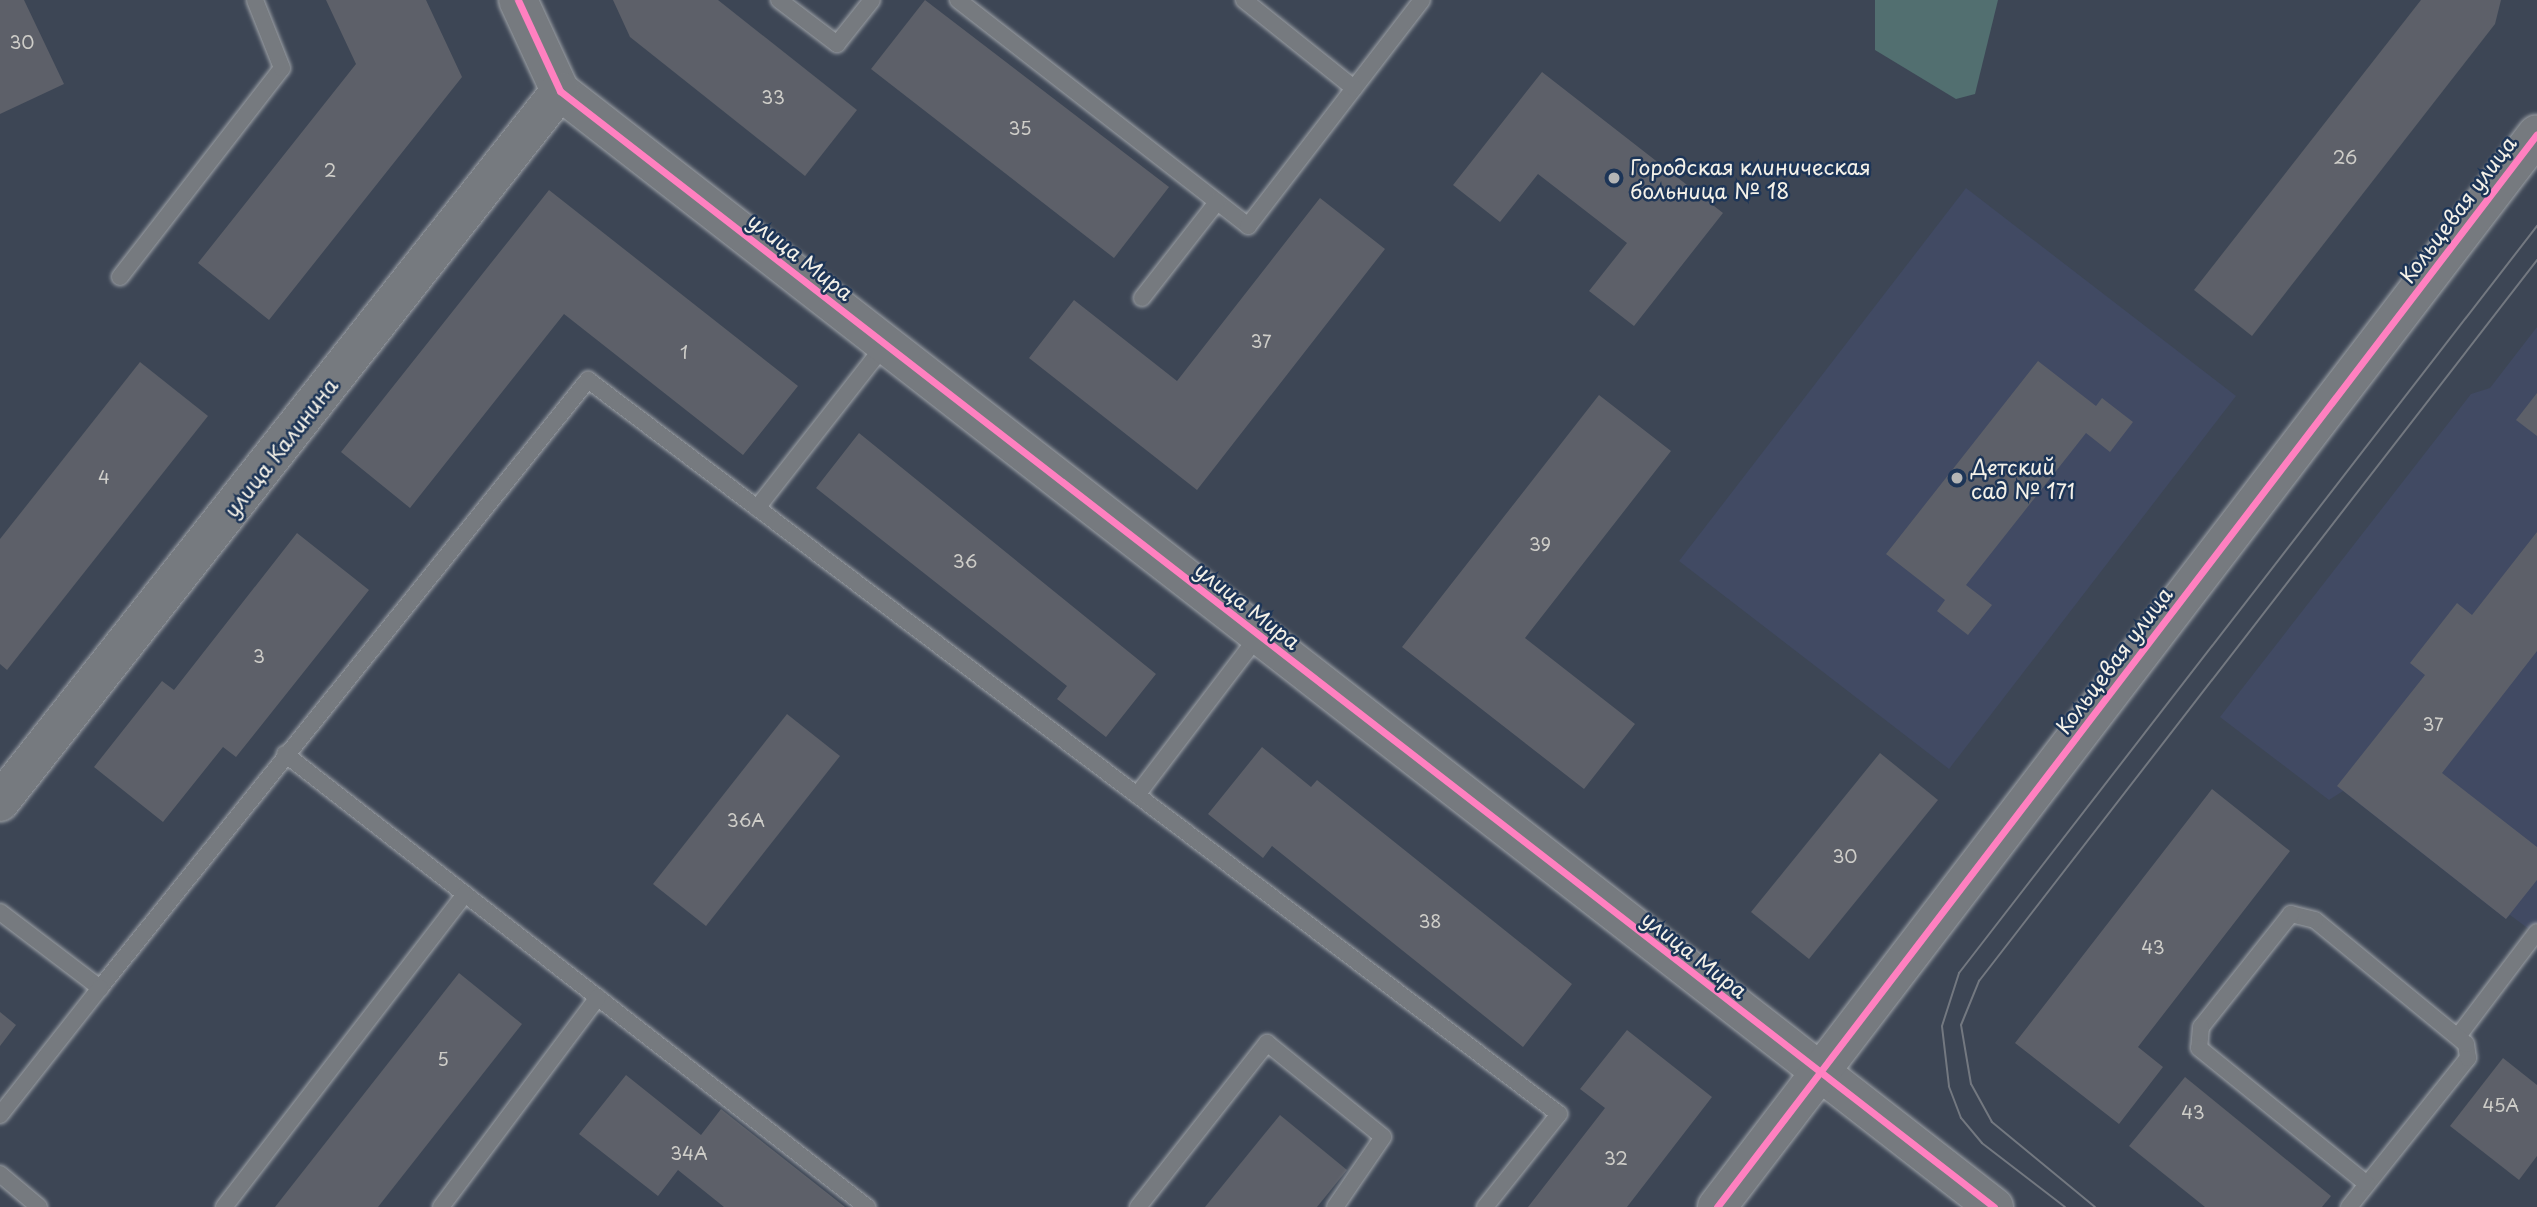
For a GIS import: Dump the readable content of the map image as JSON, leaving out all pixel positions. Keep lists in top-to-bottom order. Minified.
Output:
{"streets":{"street":["Кольцевая улица","улица Мира","улица Калинина"]},"crossings":[["Кольцевая улица","улица Мира"],["улица Мира","улица Калинина"]],"places":["Городская клиническая больница № 18","Детский сад № 171"],"house_numbers":["30","33","35","26","2","37","1","4","39","36","3","37","36А","30","38","43","5","45А","43","34А","32"]}
